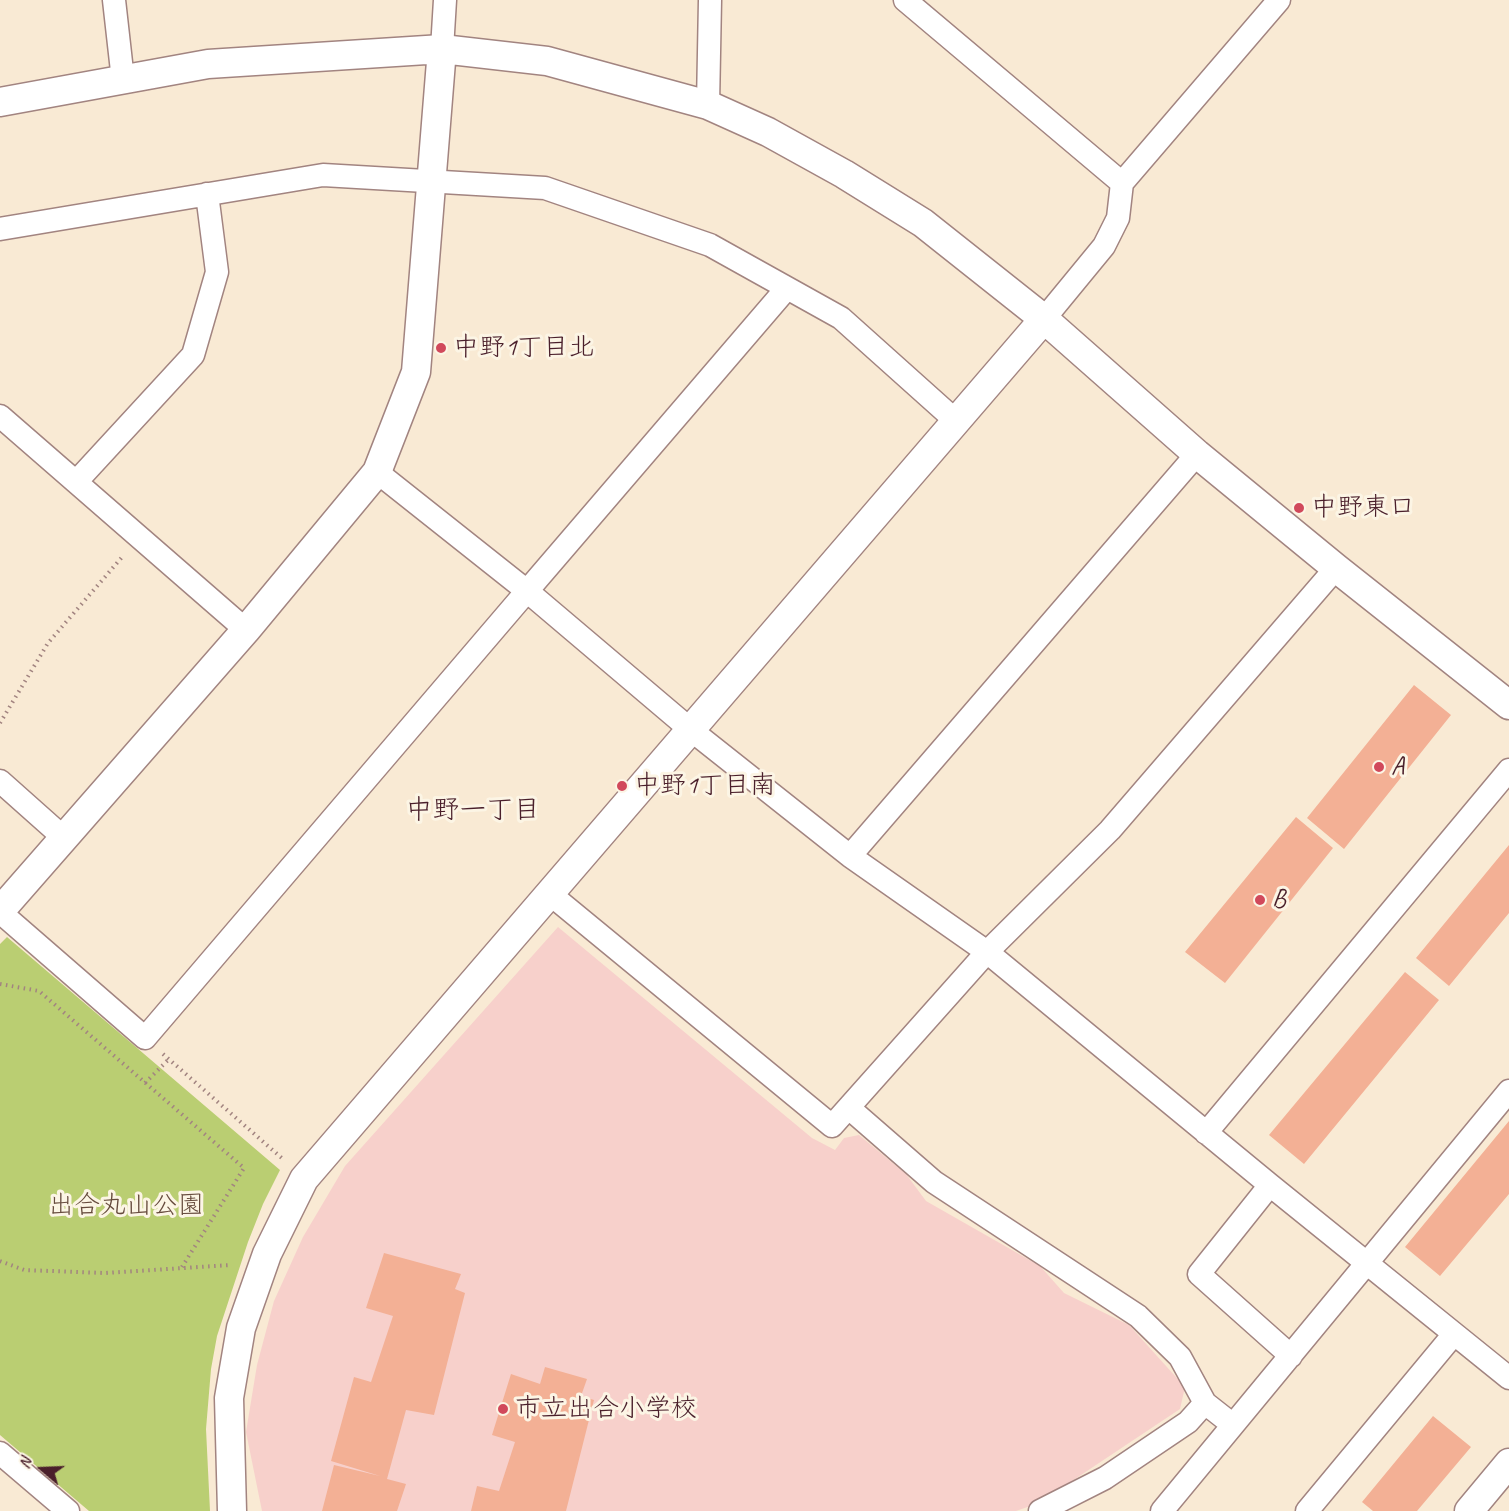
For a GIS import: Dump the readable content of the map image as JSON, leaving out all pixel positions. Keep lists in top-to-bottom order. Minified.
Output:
{"districts":["中野一丁目"],"parks":["出合丸山公園"],"places":["中野1丁目北","中野東口","A","中野1丁目南","B","市立出合小学校"],"north":"left"}
